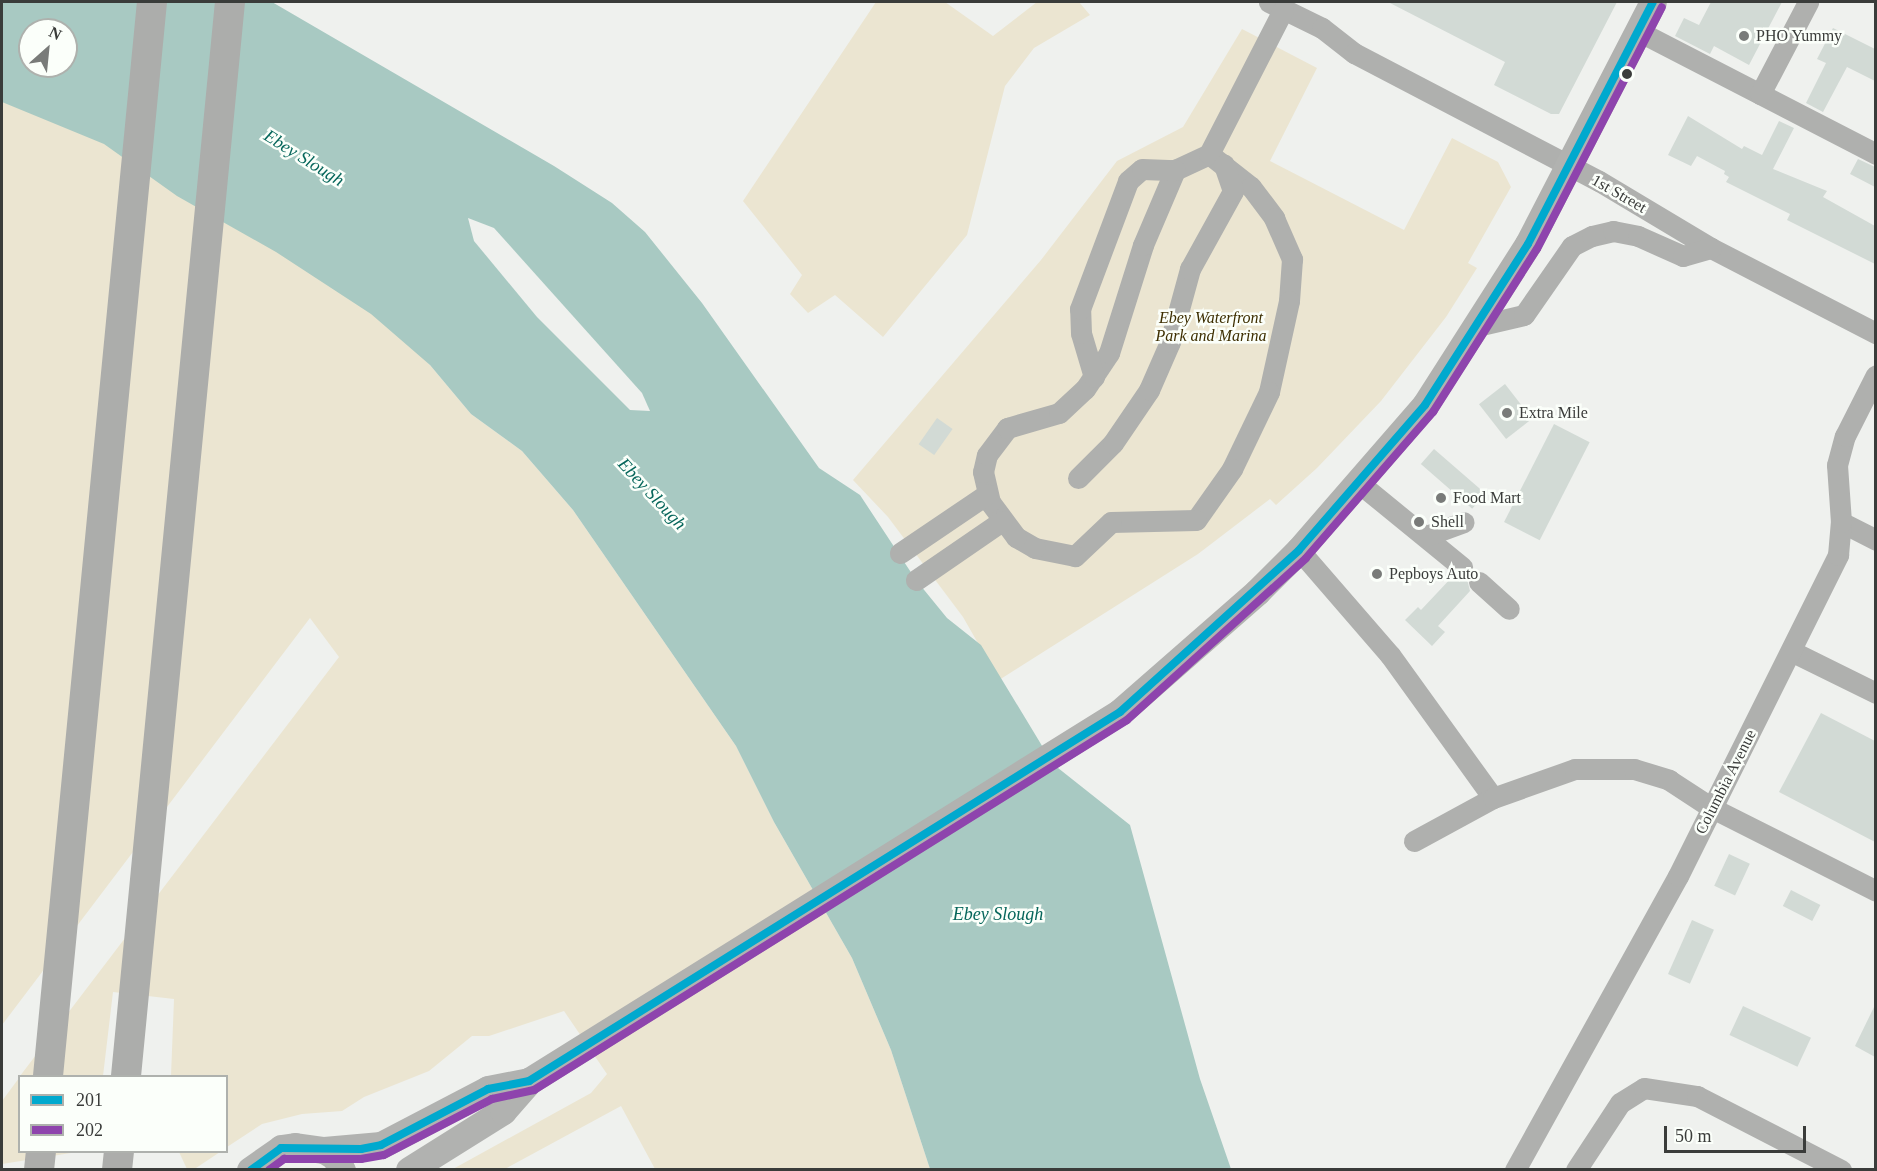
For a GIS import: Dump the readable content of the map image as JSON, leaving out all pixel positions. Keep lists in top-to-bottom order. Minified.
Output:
{"streets":{"street":["1st Street","Columbia Avenue"]},"water":["Ebey Slough"],"parks":["Ebey Waterfront Park and Marina"],"places":["PHO Yummy","Extra Mile","Food Mart","Shell","Pepboys Auto"],"lines":["transit line 201","transit line 202"],"legend":["201","202"],"scale_bar":"50 m","north":"top right"}
